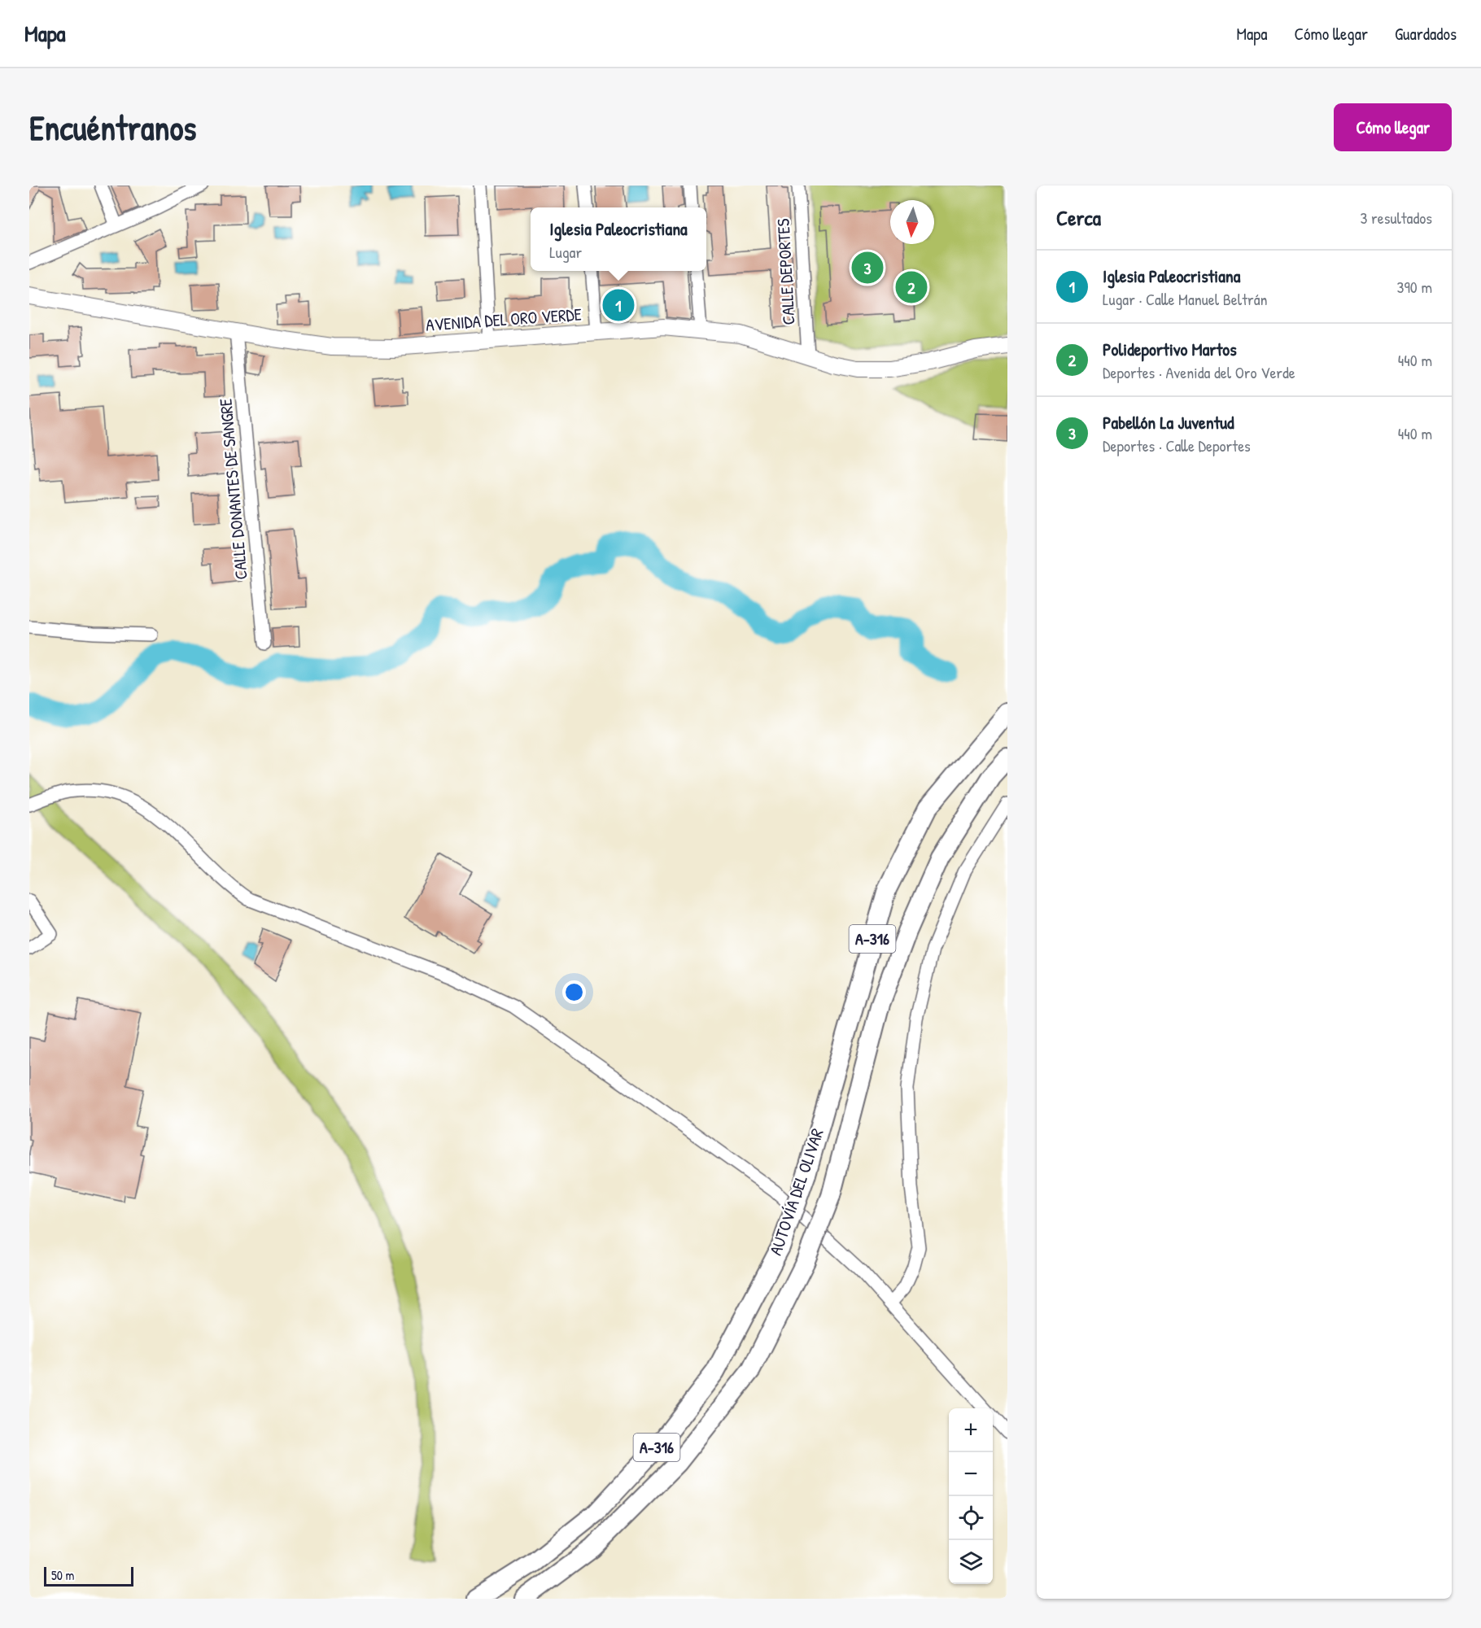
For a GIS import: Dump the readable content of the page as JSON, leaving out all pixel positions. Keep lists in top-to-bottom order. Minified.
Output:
{"streets":{"highway":["A-316","AUTOVÍA DEL OLIVAR"],"main road":["AVENIDA DEL ORO VERDE"],"street":["CALLE DEPORTES","CALLE DONANTES DE SANGRE"]},"crossings":[["CALLE DEPORTES","AVENIDA DEL ORO VERDE"],["AVENIDA DEL ORO VERDE","CALLE DONANTES DE SANGRE"]],"scale_bar":"50 m","north":"bottom","page":{"header":"Mapa","nav":["Mapa","Cómo llegar","Guardados"],"buttons":"Cómo llegar","title":"Encuéntranos","heading":["Cerca","3 resultados"],"popup":["Iglesia Paleocristiana","Lugar"],"list":[{"mark":"1","name":"Iglesia Paleocristiana","note":"Lugar · Calle Manuel Beltrán","value":"390 m"},{"mark":"2","name":"Polideportivo Martos","note":"Deportes · Avenida del Oro Verde","value":"440 m"},{"mark":"3","name":"Pabellón La Juventud","note":"Deportes · Calle Deportes","value":"440 m"}],"pins":["3","2","1"],"map_buttons":["+","−"],"scale":"50 m"}}
